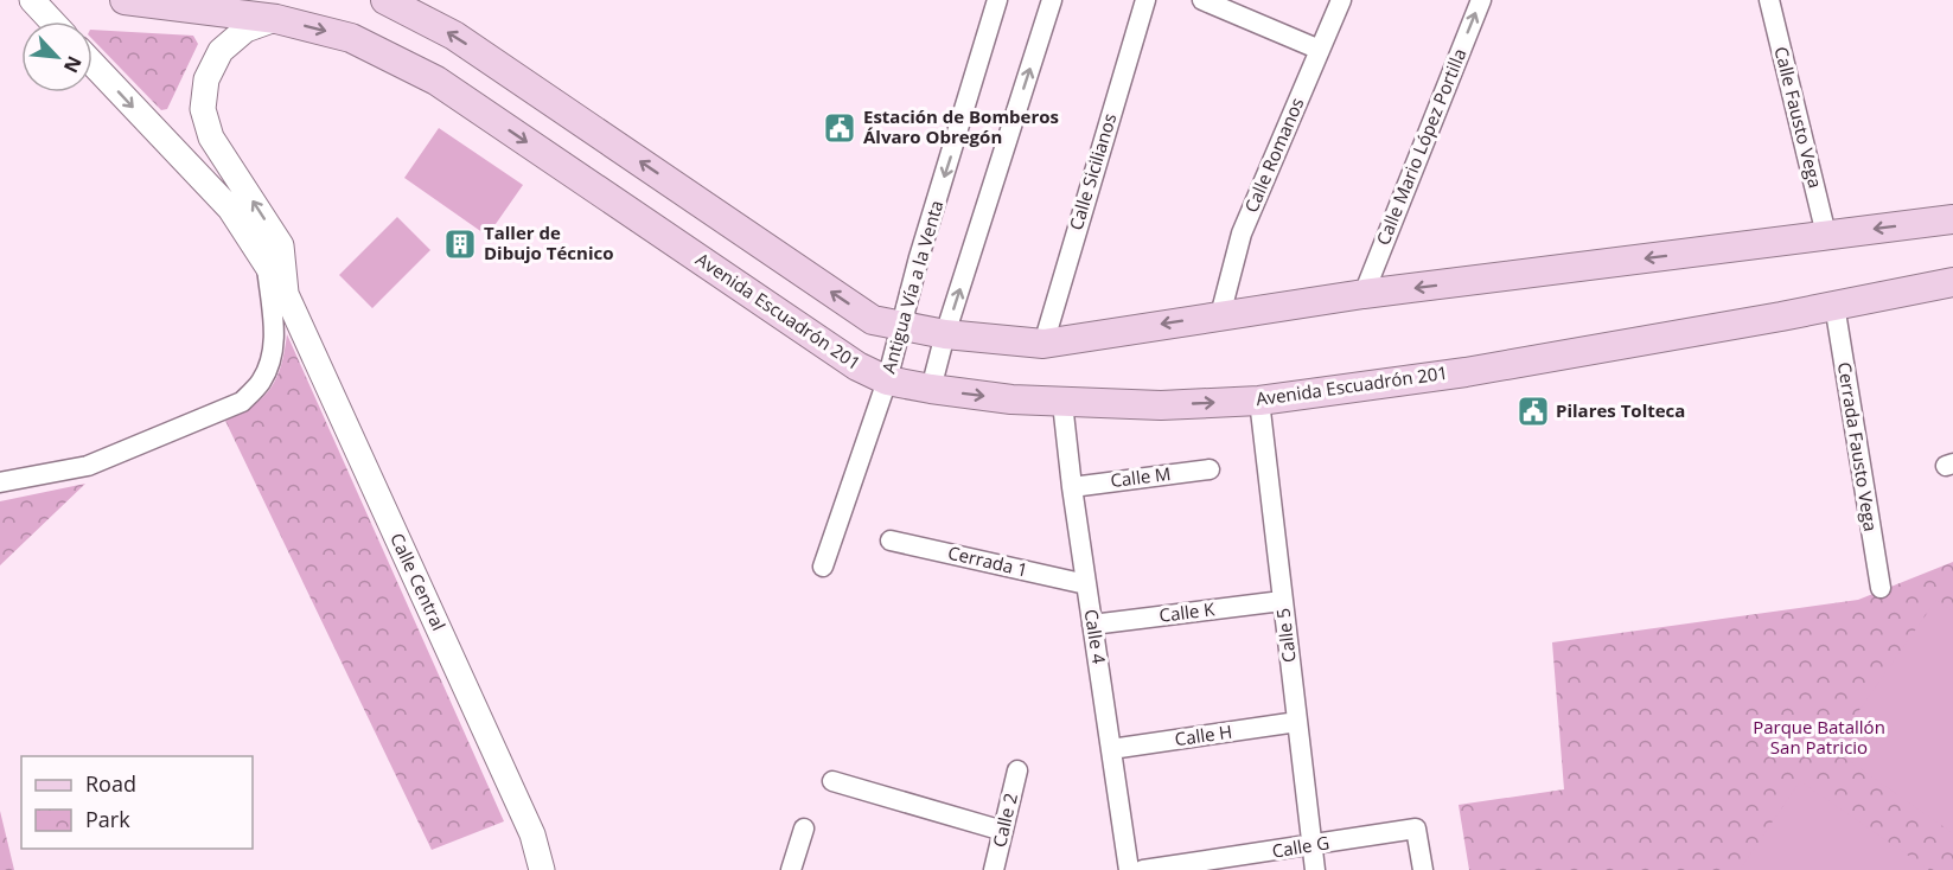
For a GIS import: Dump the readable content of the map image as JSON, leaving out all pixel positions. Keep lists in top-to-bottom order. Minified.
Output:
{"streets":{"main road":["Avenida Escuadrón 201"],"street":["Calle Fausto Vega","Calle Mario López Portilla","Calle Romanos","Calle Sicilianos","Antigua Vía a la Venta","Cerrada Fausto Vega","Calle M","Cerrada 1","Calle Central","Calle K","Calle 5","Calle 4","Calle H","Calle 2","Calle G"]},"crossings":[["Antigua Vía a la Venta","Avenida Escuadrón 201"],["Avenida Escuadrón 201","Cerrada Fausto Vega"],["Avenida Escuadrón 201","Calle Central"],["Avenida Escuadrón 201","Calle 5"],["Avenida Escuadrón 201","Calle 4"],["Calle M","Calle 4"],["Cerrada 1","Calle 4"],["Calle K","Calle 5"],["Calle K","Calle 4"],["Calle 5","Calle H"],["Calle 5","Calle G"],["Calle 4","Calle H"]],"one_way":["Calle Mario López Portilla"],"parks":["Parque Batallón San Patricio"],"places":{"public building":["Estación de Bomberos Álvaro Obregón","Pilares Tolteca"],"building":["Taller de Dibujo Técnico"]},"legend":["Road","Park"],"north":"bottom right"}
